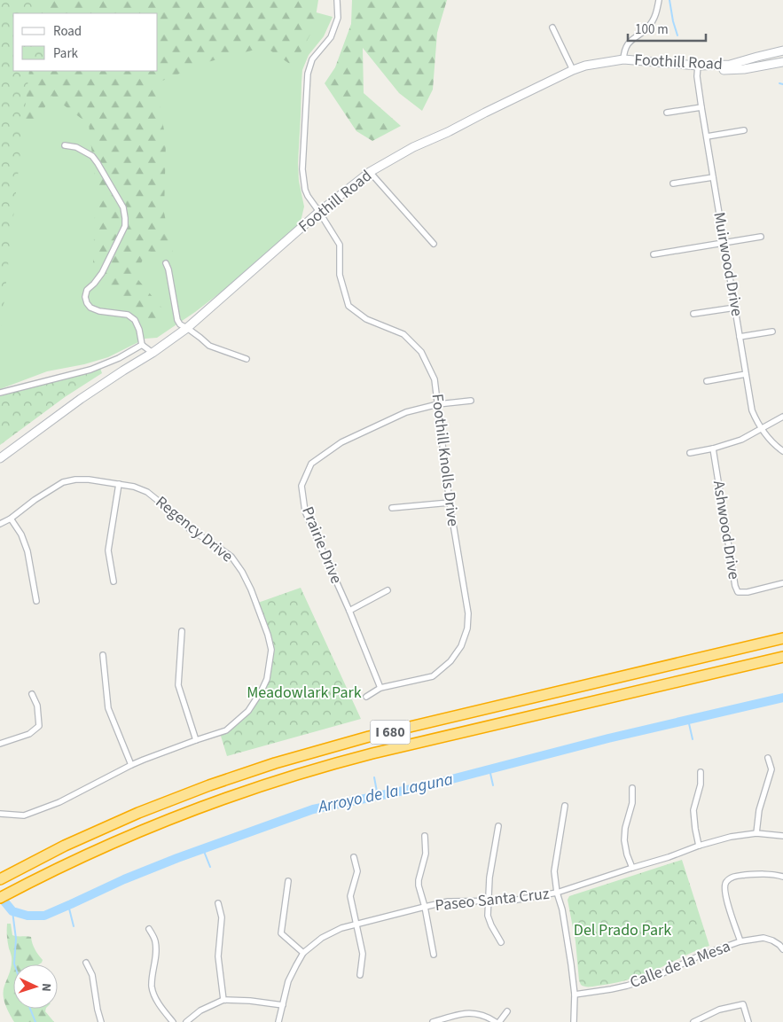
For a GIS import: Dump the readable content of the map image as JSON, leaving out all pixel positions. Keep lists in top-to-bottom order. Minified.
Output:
{"streets":{"highway":["I 680"],"main road":["Foothill Road"],"street":["Muirwood Drive","Foothill Knolls Drive","Regency Drive","Ashwood Drive","Prairie Drive","Paseo Santa Cruz","Calle de la Mesa"]},"crossings":[["Foothill Road","Muirwood Drive"],["Foothill Road","Foothill Knolls Drive"],["Foothill Knolls Drive","Prairie Drive"]],"water":["Arroyo de la Laguna"],"parks":["Meadowlark Park","Del Prado Park"],"legend":["Road","Park"],"scale_bar":"100 m","north":"right"}
